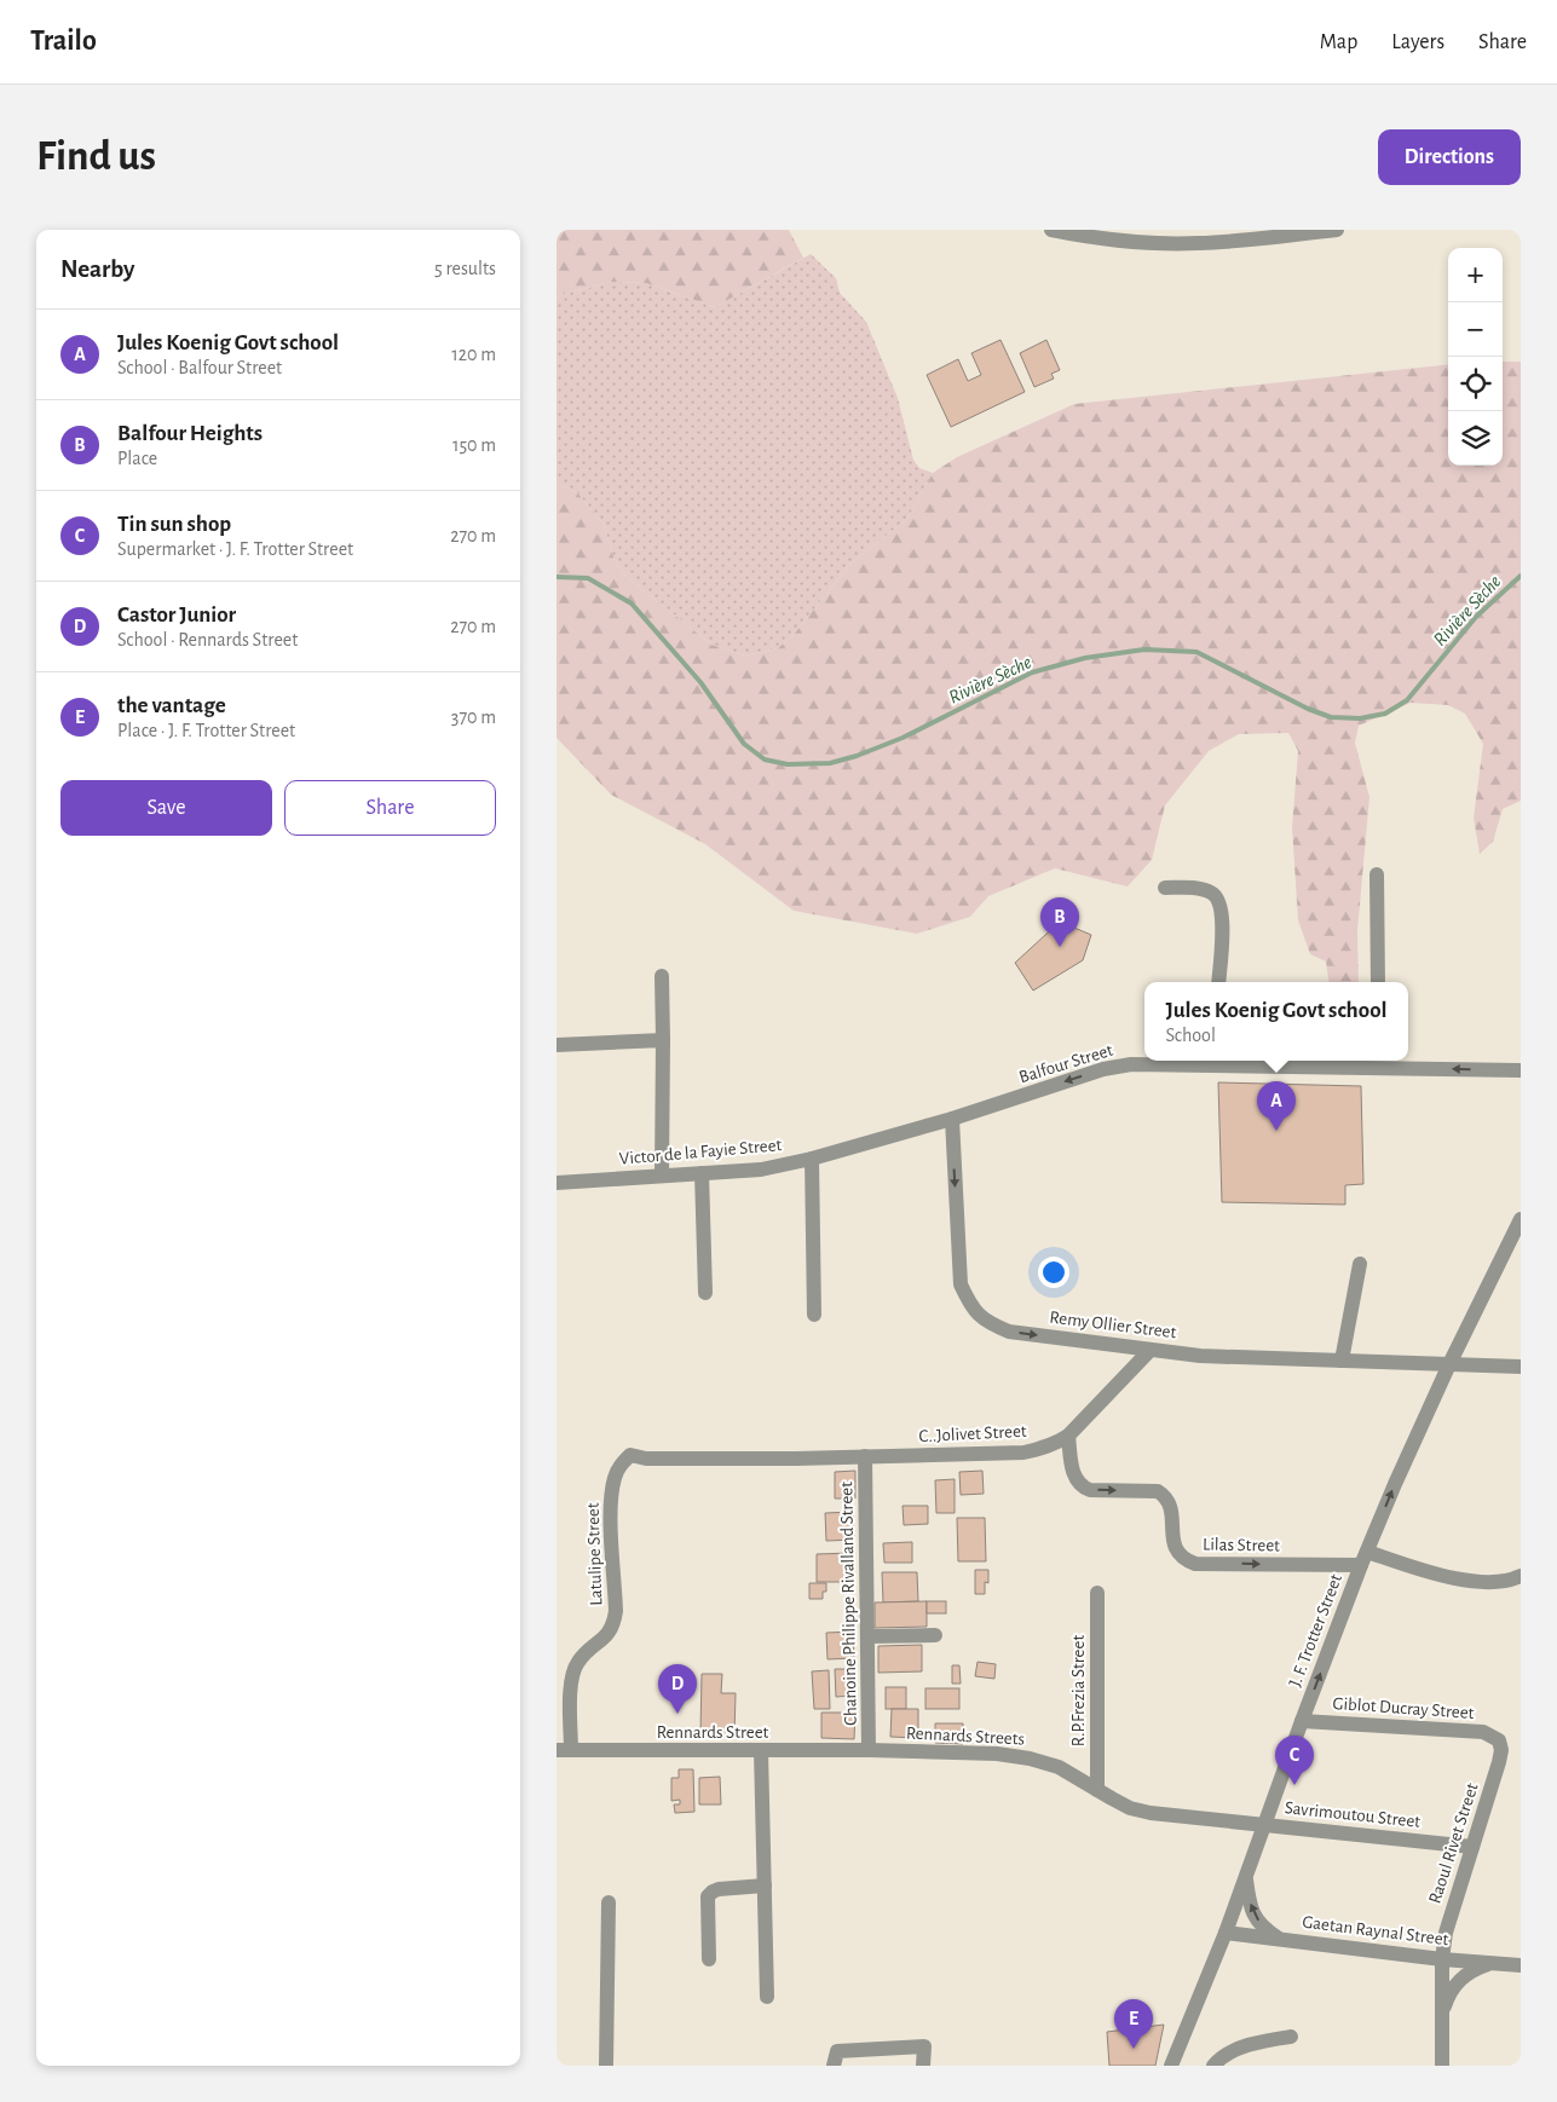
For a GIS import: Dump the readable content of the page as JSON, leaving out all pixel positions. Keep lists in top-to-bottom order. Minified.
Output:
{"streets":{"street":["Balfour Street","Victor de la Fayie Street","Remy Ollier Street","C..Jolivet Street","Lilas Street","Latulipe Street","Chanoine Philippe Rivalland Street","J. F. Trotter Street","R.P.Frezia Street","Giblot Ducray Street","Rennards Street","Rennards Streets","Savrimoutou Street","Raoul Rivet Street","Gaetan Raynal Street"]},"crossings":[["Balfour Street","Victor de la Fayie Street"],["Balfour Street","Remy Ollier Street"],["Victor de la Fayie Street","Remy Ollier Street"],["Remy Ollier Street","C..Jolivet Street"],["Remy Ollier Street","J. F. Trotter Street"],["C..Jolivet Street","Lilas Street"],["C..Jolivet Street","Latulipe Street"],["C..Jolivet Street","Chanoine Philippe Rivalland Street"],["Lilas Street","J. F. Trotter Street"],["Latulipe Street","Rennards Street"],["Chanoine Philippe Rivalland Street","Rennards Street"],["Chanoine Philippe Rivalland Street","Rennards Streets"],["J. F. Trotter Street","Giblot Ducray Street"],["J. F. Trotter Street","Rennards Streets"],["J. F. Trotter Street","Savrimoutou Street"],["J. F. Trotter Street","Gaetan Raynal Street"],["R.P.Frezia Street","Rennards Streets"],["Giblot Ducray Street","Raoul Rivet Street"],["Rennards Street","Rennards Streets"],["Rennards Streets","Savrimoutou Street"],["Savrimoutou Street","Raoul Rivet Street"],["Raoul Rivet Street","Gaetan Raynal Street"]],"one_way":["Balfour Street","Remy Ollier Street","Lilas Street","J. F. Trotter Street"],"water":["Rivière Sèche"],"page":{"header":"Trailo","nav":["Map","Layers","Share"],"buttons":["Directions",["Save","Share"]],"title":"Find us","heading":["Nearby","5 results"],"map_buttons":["+","−"],"list":[{"mark":"A","name":"Jules Koenig Govt school","note":"School · Balfour Street","value":"120 m"},{"mark":"B","name":"Balfour Heights","note":"Place","value":"150 m"},{"mark":"C","name":"Tin sun shop","note":"Supermarket · J. F. Trotter Street","value":"270 m"},{"mark":"D","name":"Castor Junior","note":"School · Rennards Street","value":"270 m"},{"mark":"E","name":"the vantage","note":"Place · J. F. Trotter Street","value":"370 m"}],"pins":["B","A","D","C","E"],"popup":["Jules Koenig Govt school","School"]}}
